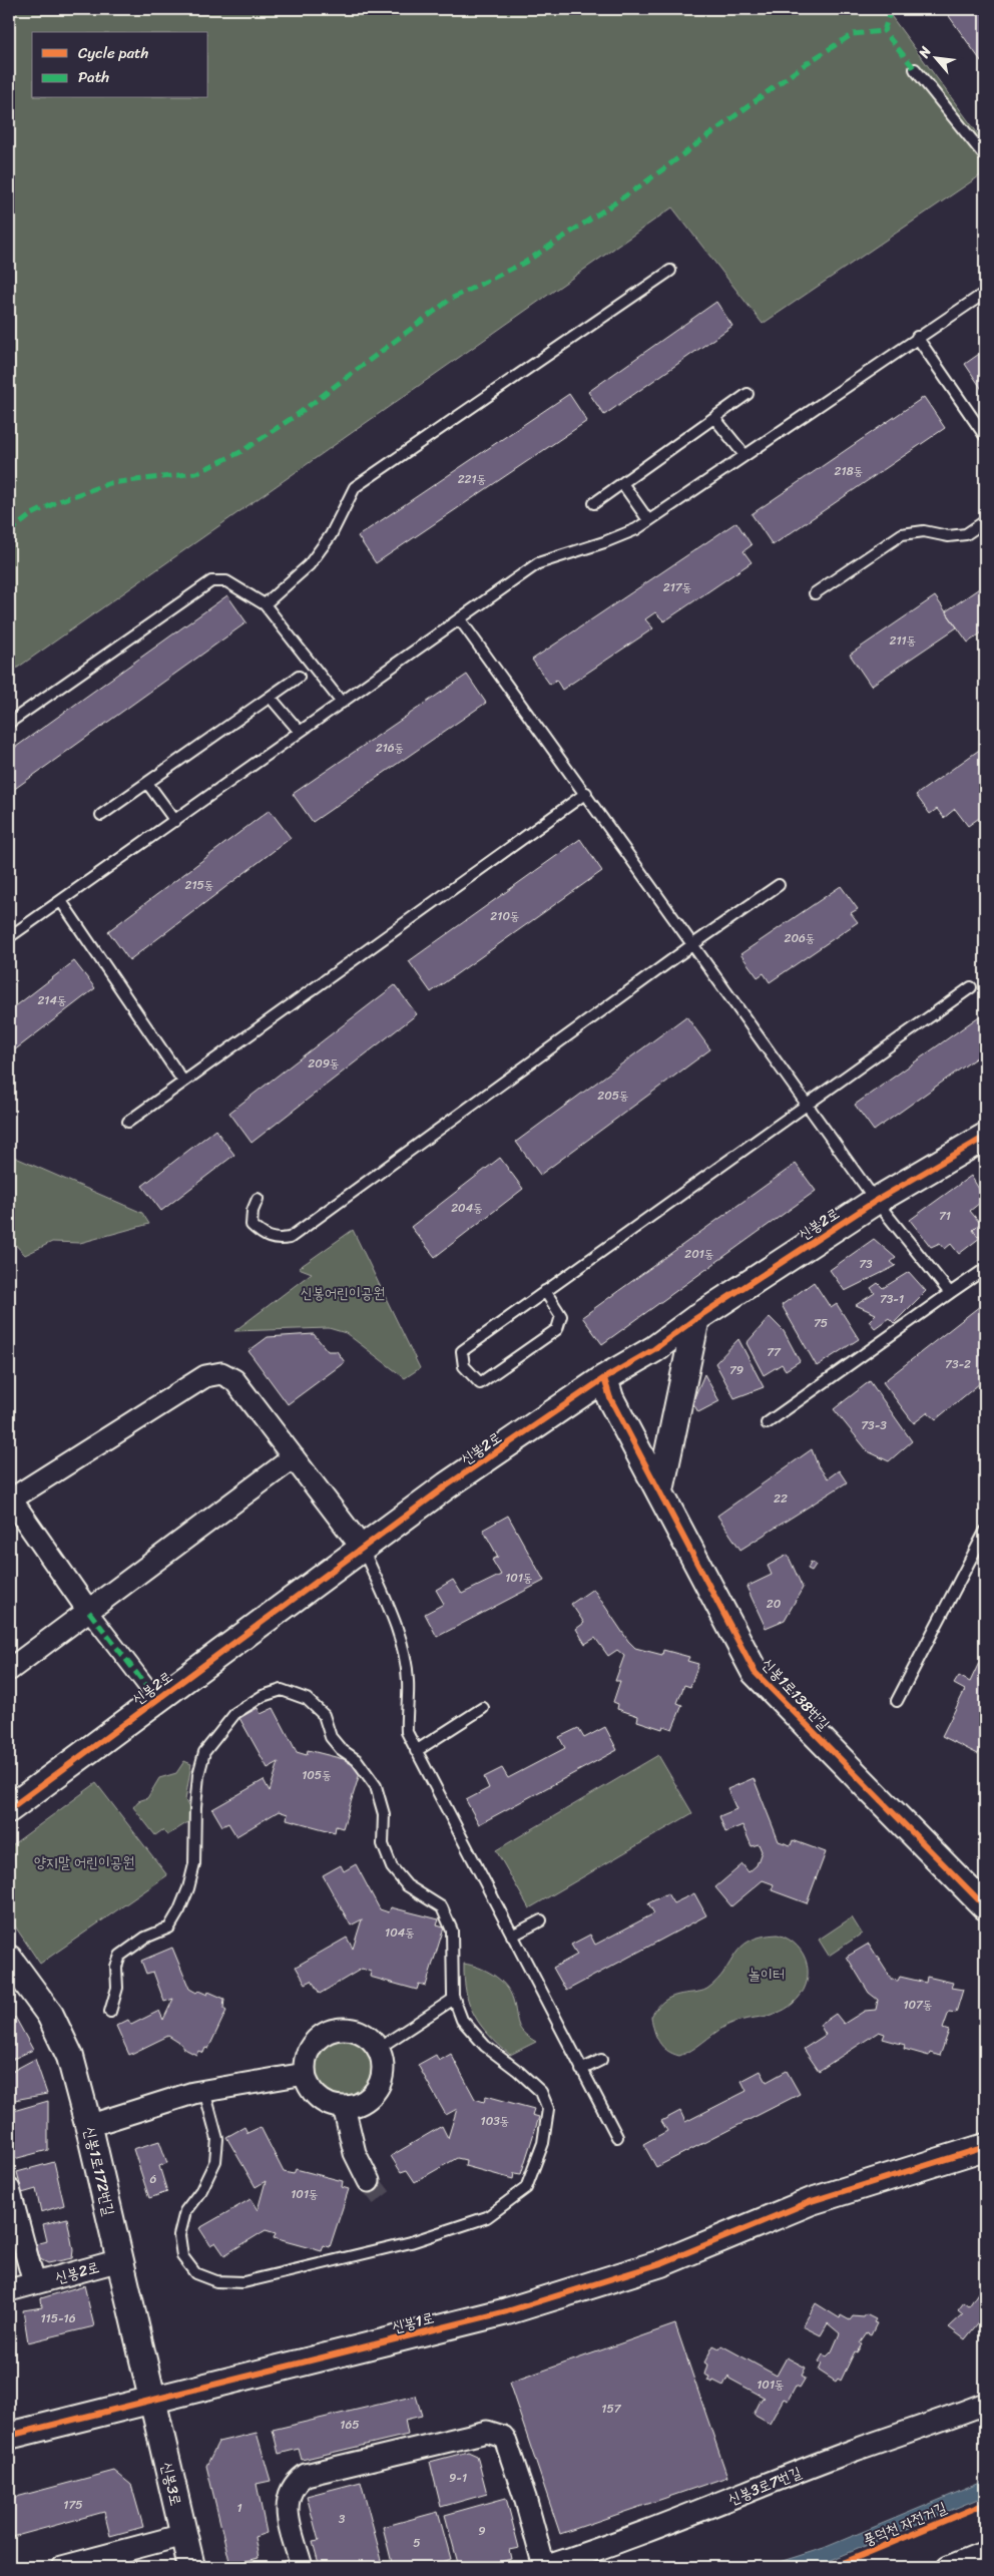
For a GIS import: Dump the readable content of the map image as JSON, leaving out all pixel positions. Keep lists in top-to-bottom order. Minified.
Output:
{"streets":{"street":["신봉2로","신봉1로138번길","신봉1로172번길","신봉1로","신봉3로","신봉3로7번길"],"cycle path":["풍덕천 자전거길"]},"crossings":[["신봉2로","신봉1로138번길"],["신봉2로","신봉1로172번길"],["신봉1로172번길","신봉1로"],["신봉1로172번길","신봉3로"],["신봉1로","신봉3로"]],"parks":["신봉어린이공원","양지말 어린이공원","놀이터"],"house_numbers":["218동","221동","217동","211동","216동","215동","210동","206동","214동","209동","205동","204동","71","201동","73","73-1","75","77","73-2","79","73-3","22","101동","20","105동","104동","107동","103동","6","101동","115-16","101동","157","165","9-1","175","1","3","9","5"],"legend":["Cycle path","Path"],"north":"top left"}
